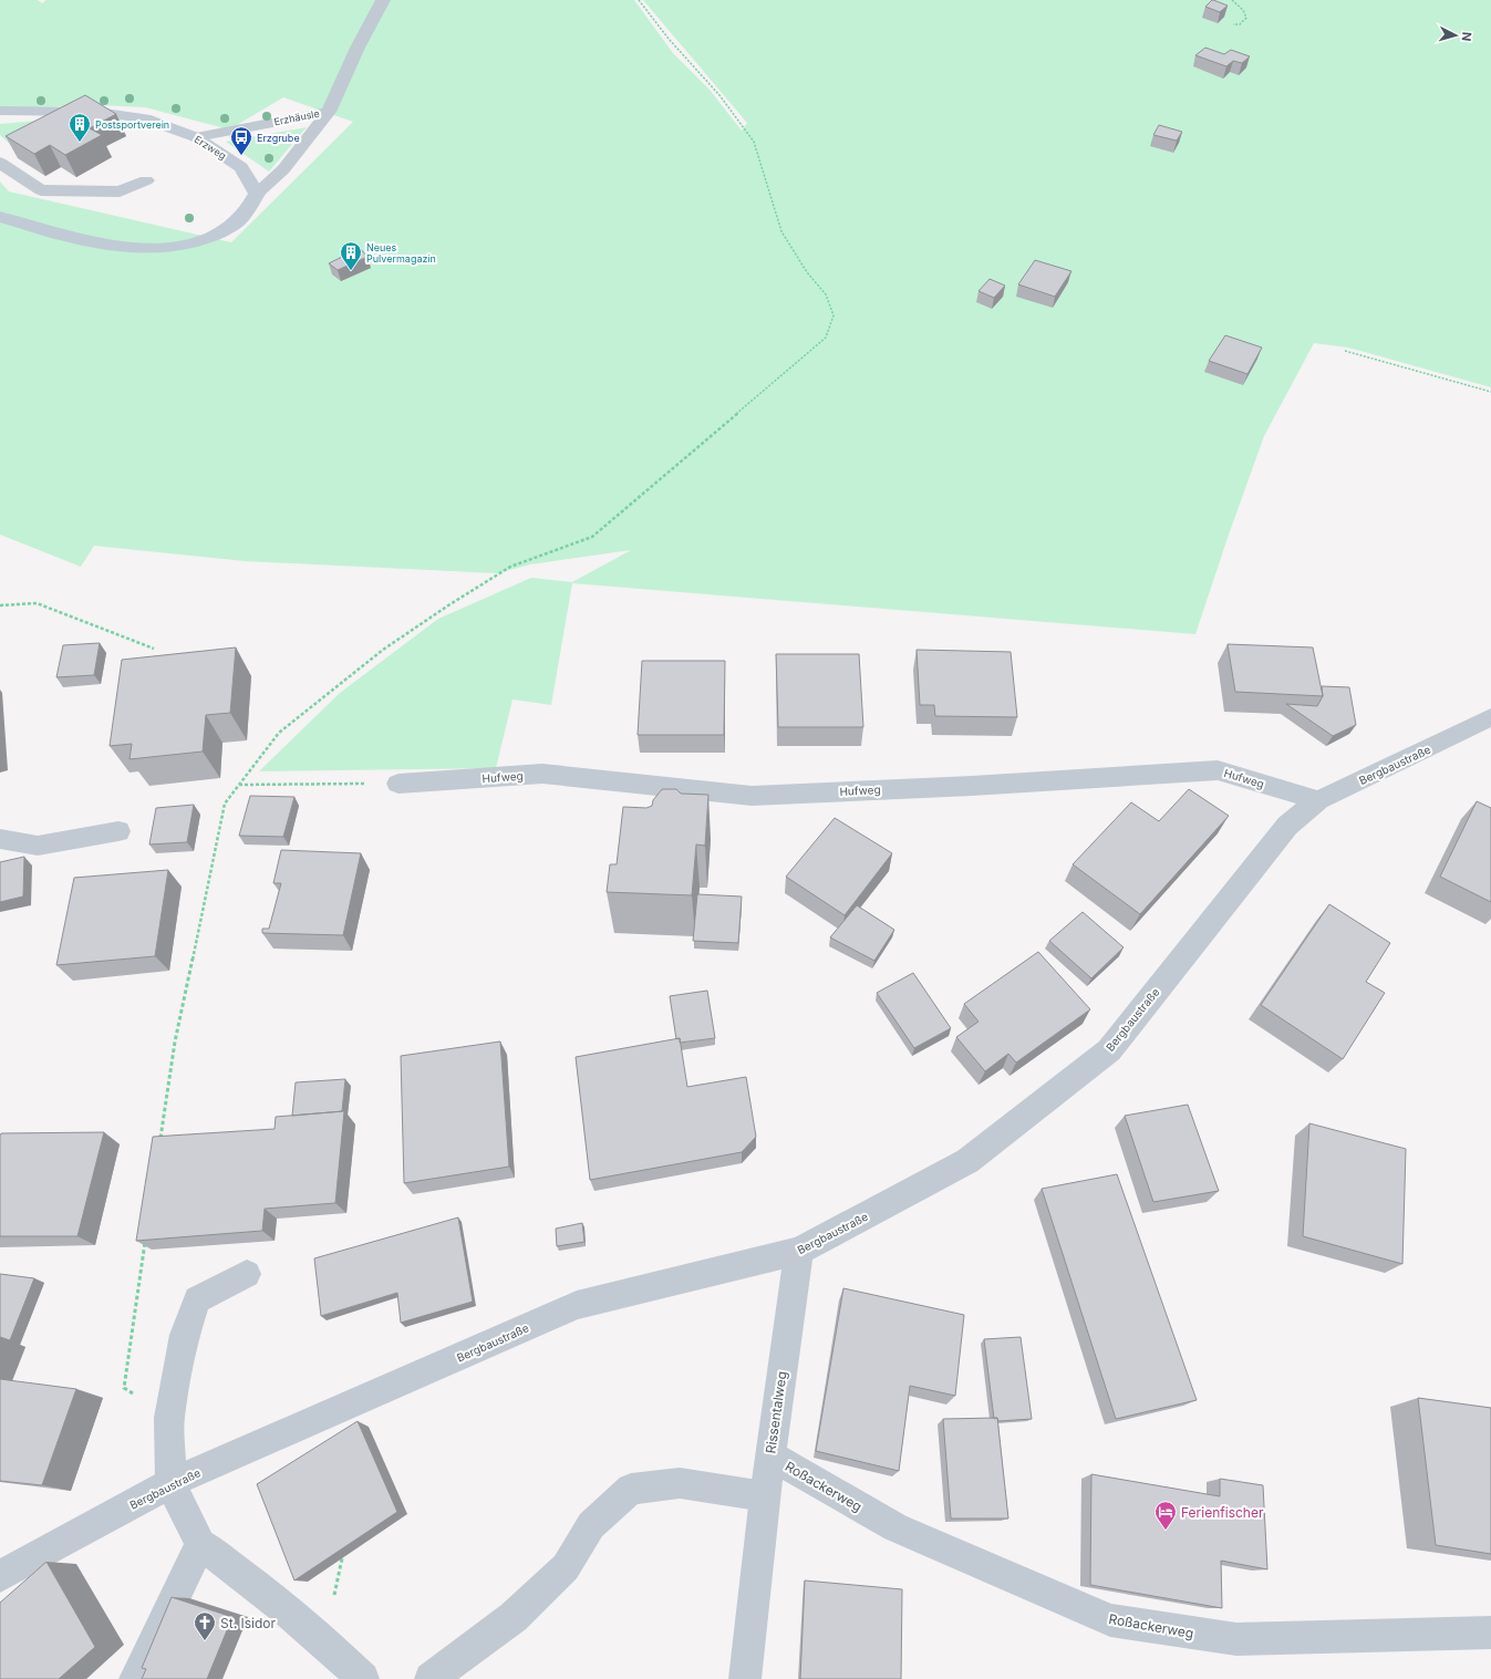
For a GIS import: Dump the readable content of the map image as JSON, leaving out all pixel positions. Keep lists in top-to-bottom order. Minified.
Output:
{"streets":{"street":["Erzhäusle","Erzweg","Bergbaustraße","Hufweg","Rissentalweg","Roßackerweg"]},"crossings":[["Erzhäusle","Erzweg"],["Bergbaustraße","Hufweg"],["Bergbaustraße","Rissentalweg"],["Rissentalweg","Roßackerweg"]],"places":{"building":["Postsportverein","Neues Pulvermagazin"],"bus stop":["Erzgrube"],"hotel":["Ferienfischer"],"church":["St. Isidor"]},"north":"right"}
